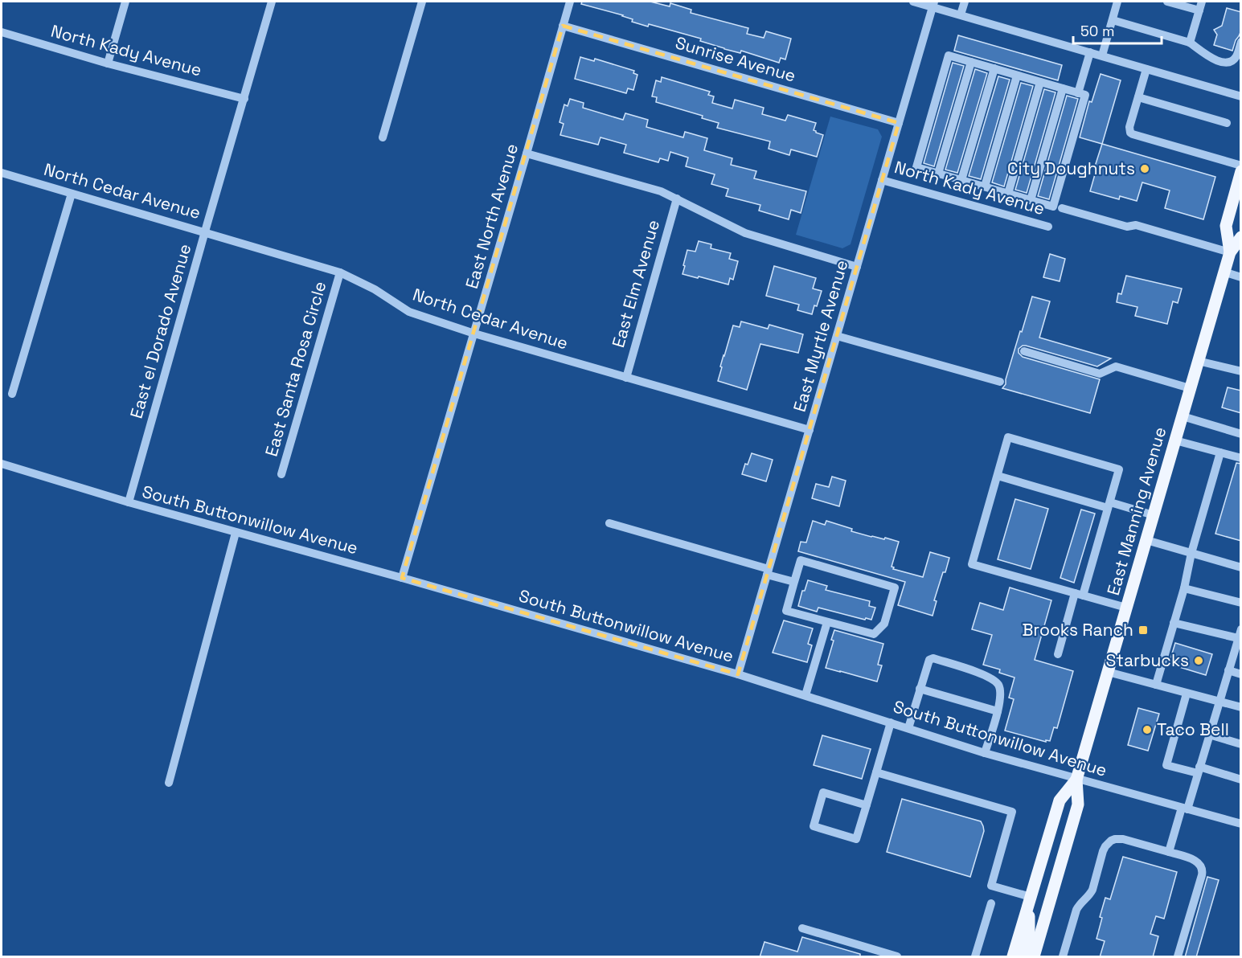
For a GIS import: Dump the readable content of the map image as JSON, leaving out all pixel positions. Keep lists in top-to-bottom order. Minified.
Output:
{"streets":{"main road":["East Manning Avenue"],"street":["North Kady Avenue","Sunrise Avenue","North Cedar Avenue","East North Avenue","East Elm Avenue","East el Dorado Avenue","East Myrtle Avenue","East Santa Rosa Circle","South Buttonwillow Avenue"]},"crossings":[["North Kady Avenue","East el Dorado Avenue"],["North Kady Avenue","East Myrtle Avenue"],["Sunrise Avenue","East North Avenue"],["Sunrise Avenue","East Myrtle Avenue"],["North Cedar Avenue","East North Avenue"],["North Cedar Avenue","East Elm Avenue"],["North Cedar Avenue","East el Dorado Avenue"],["North Cedar Avenue","East Myrtle Avenue"],["North Cedar Avenue","East Santa Rosa Circle"],["East North Avenue","South Buttonwillow Avenue"],["East el Dorado Avenue","South Buttonwillow Avenue"],["East Myrtle Avenue","South Buttonwillow Avenue"],["East Manning Avenue","South Buttonwillow Avenue"]],"places":{"other":["City Doughnuts","Starbucks","Taco Bell"],"transit":["Brooks Ranch"]},"scale_bar":"50 m"}
